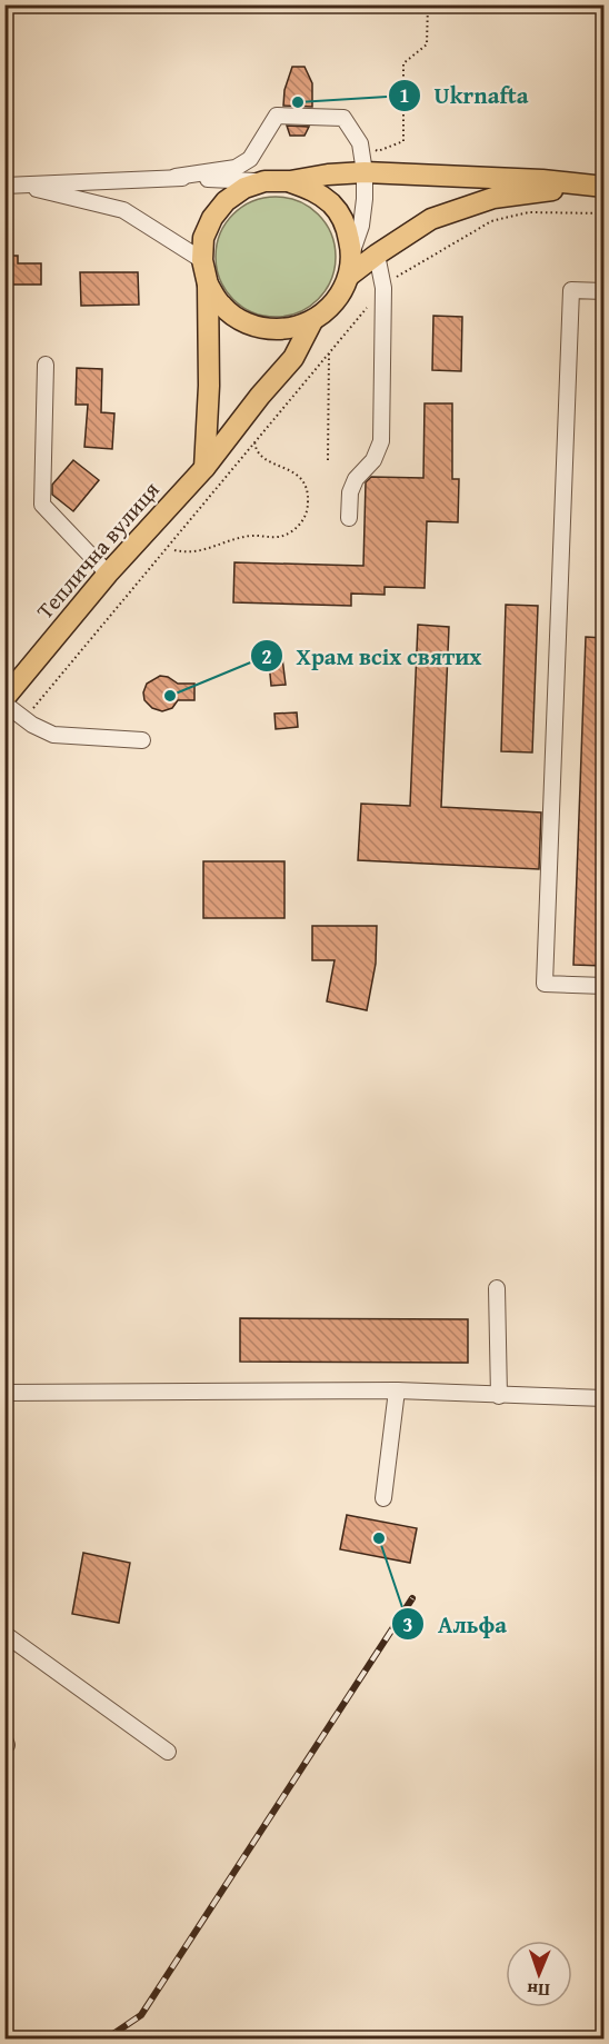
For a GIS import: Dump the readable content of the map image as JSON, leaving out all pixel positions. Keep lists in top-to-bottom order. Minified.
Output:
{"streets":{"main road":["Теплична вулиця"]},"places":["Ukrnafta","Храм всіх святих","Альфа"],"north":"bottom"}
